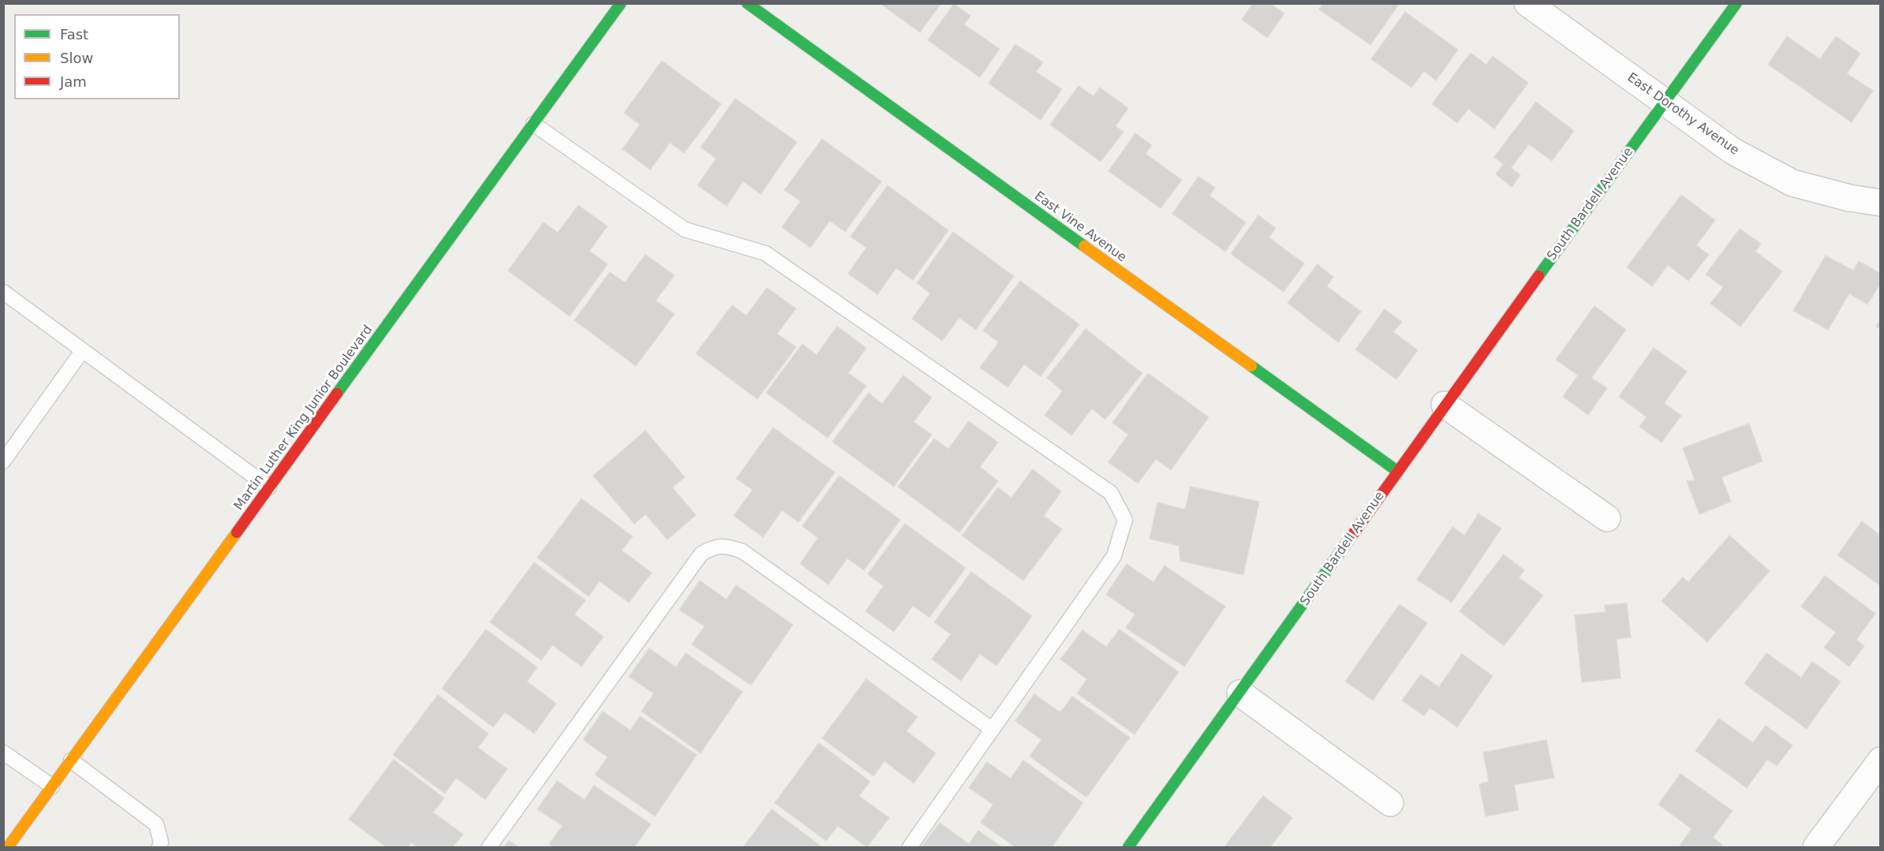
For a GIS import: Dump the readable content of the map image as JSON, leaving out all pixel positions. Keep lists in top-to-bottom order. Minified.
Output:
{"streets":{"street":["East Dorothy Avenue","South Bardell Avenue","East Vine Avenue","Martin Luther King Junior Boulevard"]},"crossings":[["East Dorothy Avenue","South Bardell Avenue"],["South Bardell Avenue","East Vine Avenue"]],"legend":["Fast","Slow","Jam"]}
